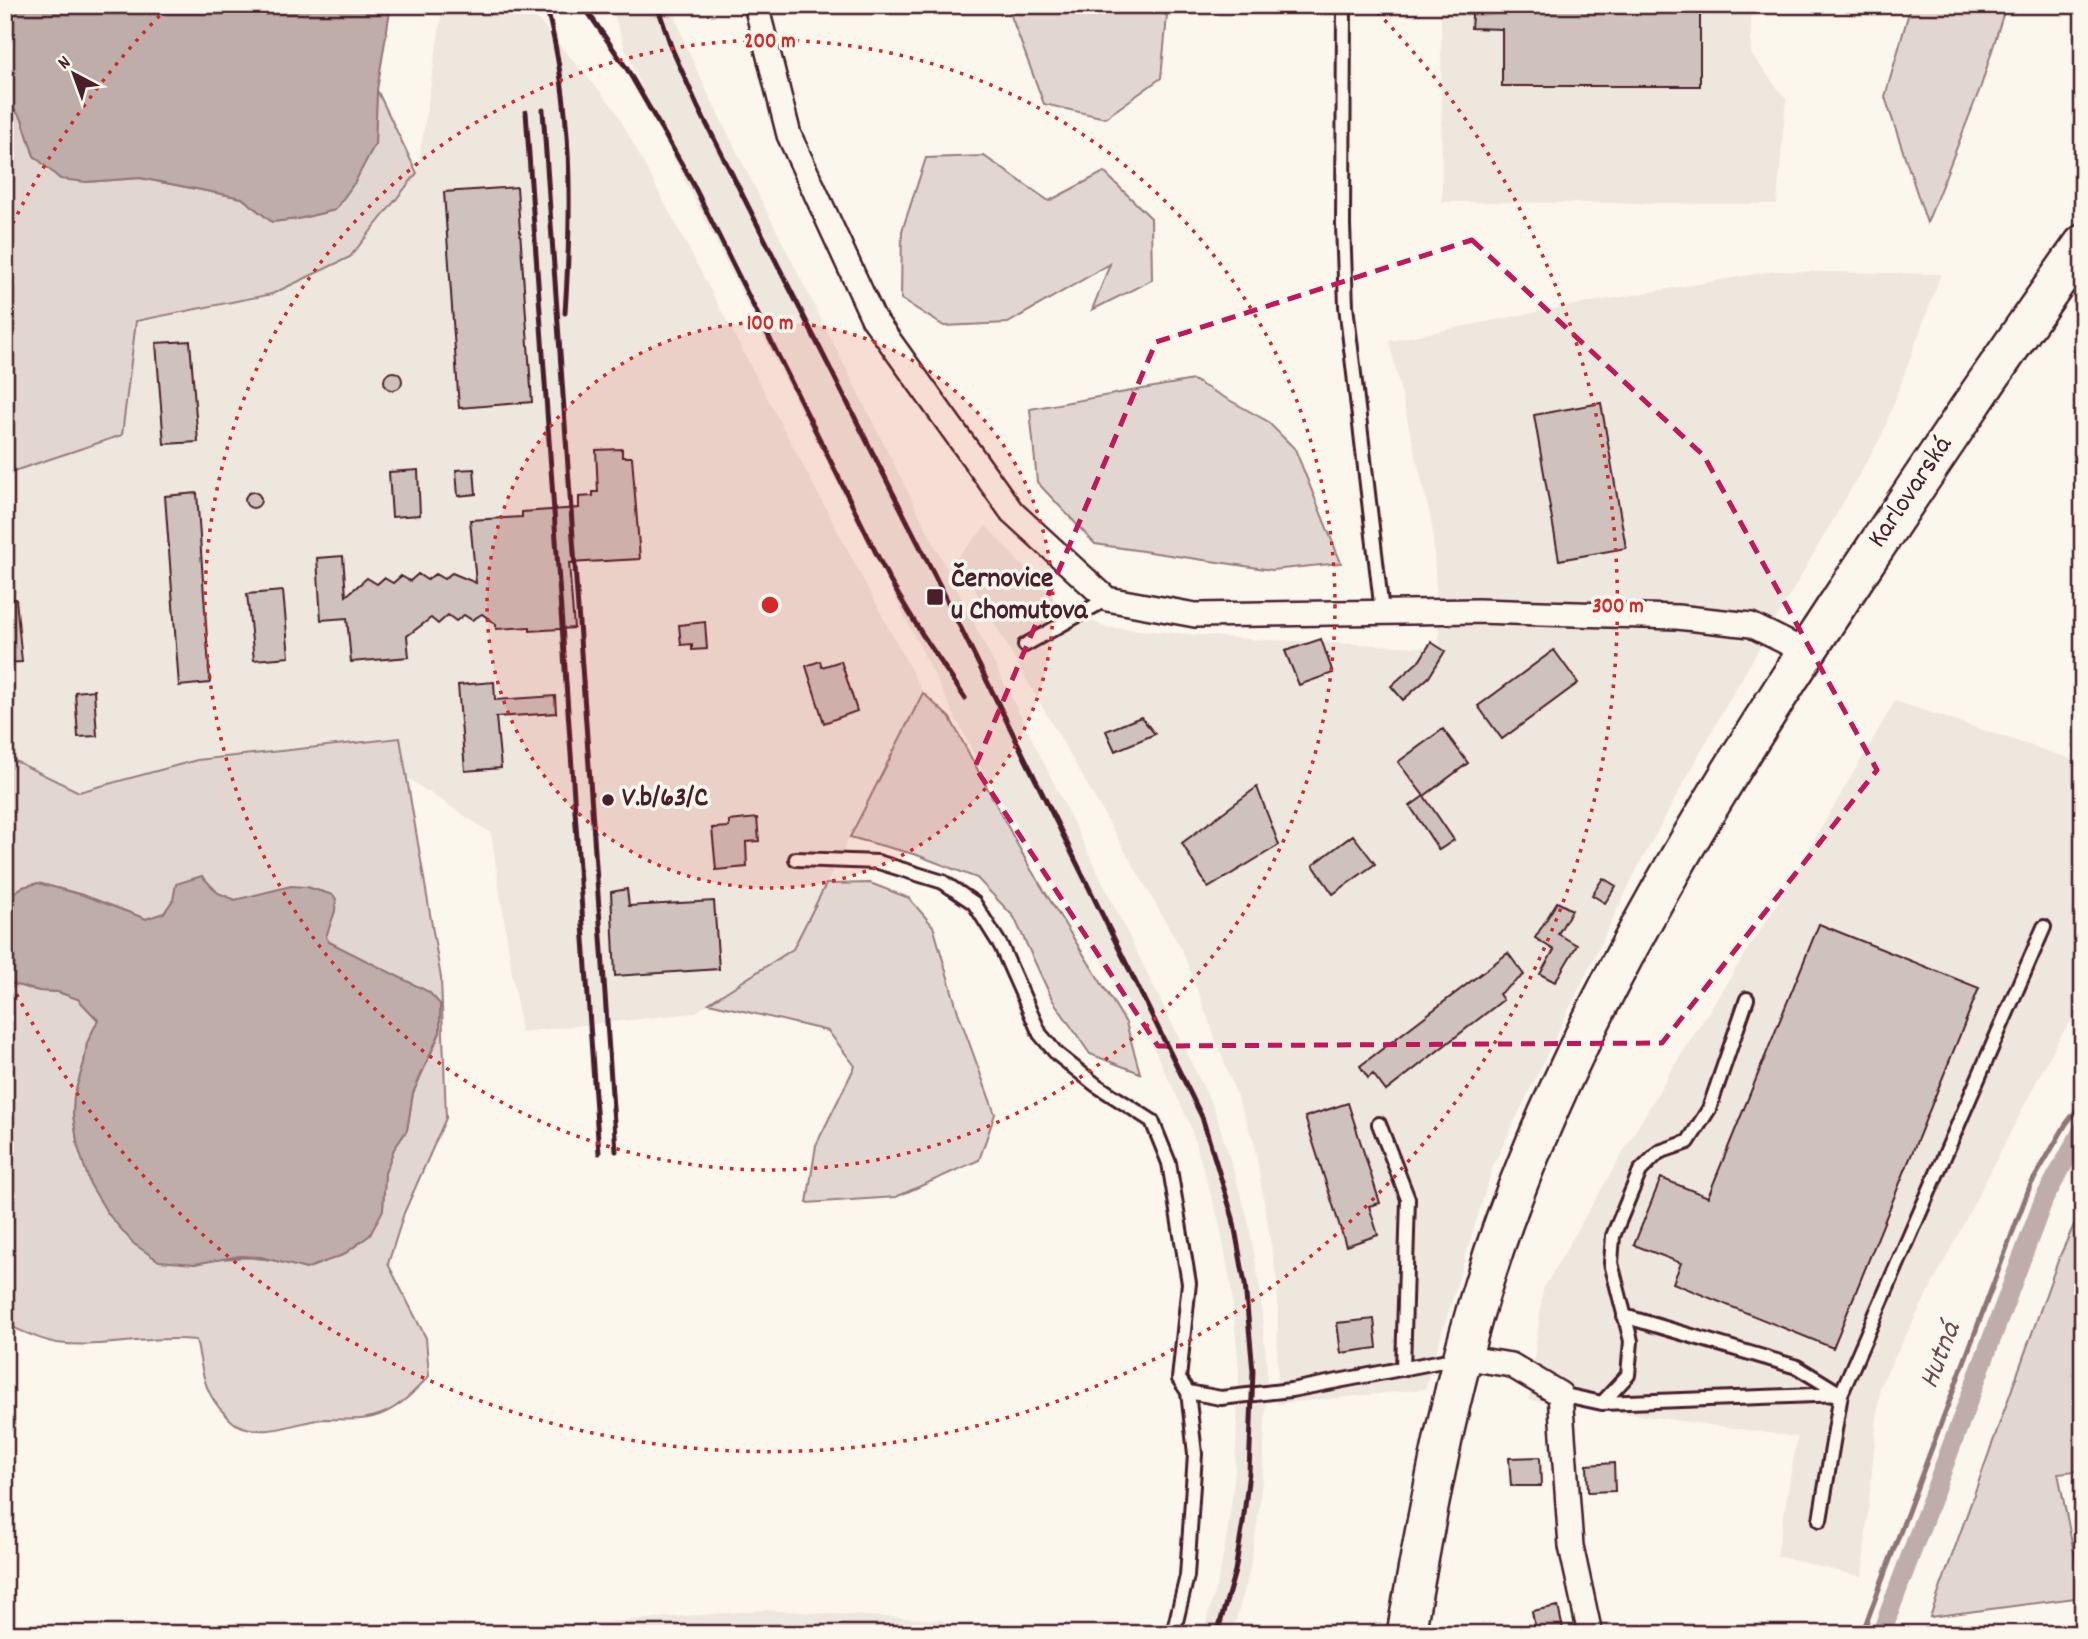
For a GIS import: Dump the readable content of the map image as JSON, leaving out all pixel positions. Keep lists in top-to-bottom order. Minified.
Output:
{"streets":{"main road":["Karlovarská"]},"water":["Hutná"],"places":{"transit":["Černovice u Chomutova"],"other":["V.b/63/C"]},"north":"top left","rings":["200 m","100 m","300 m"]}
